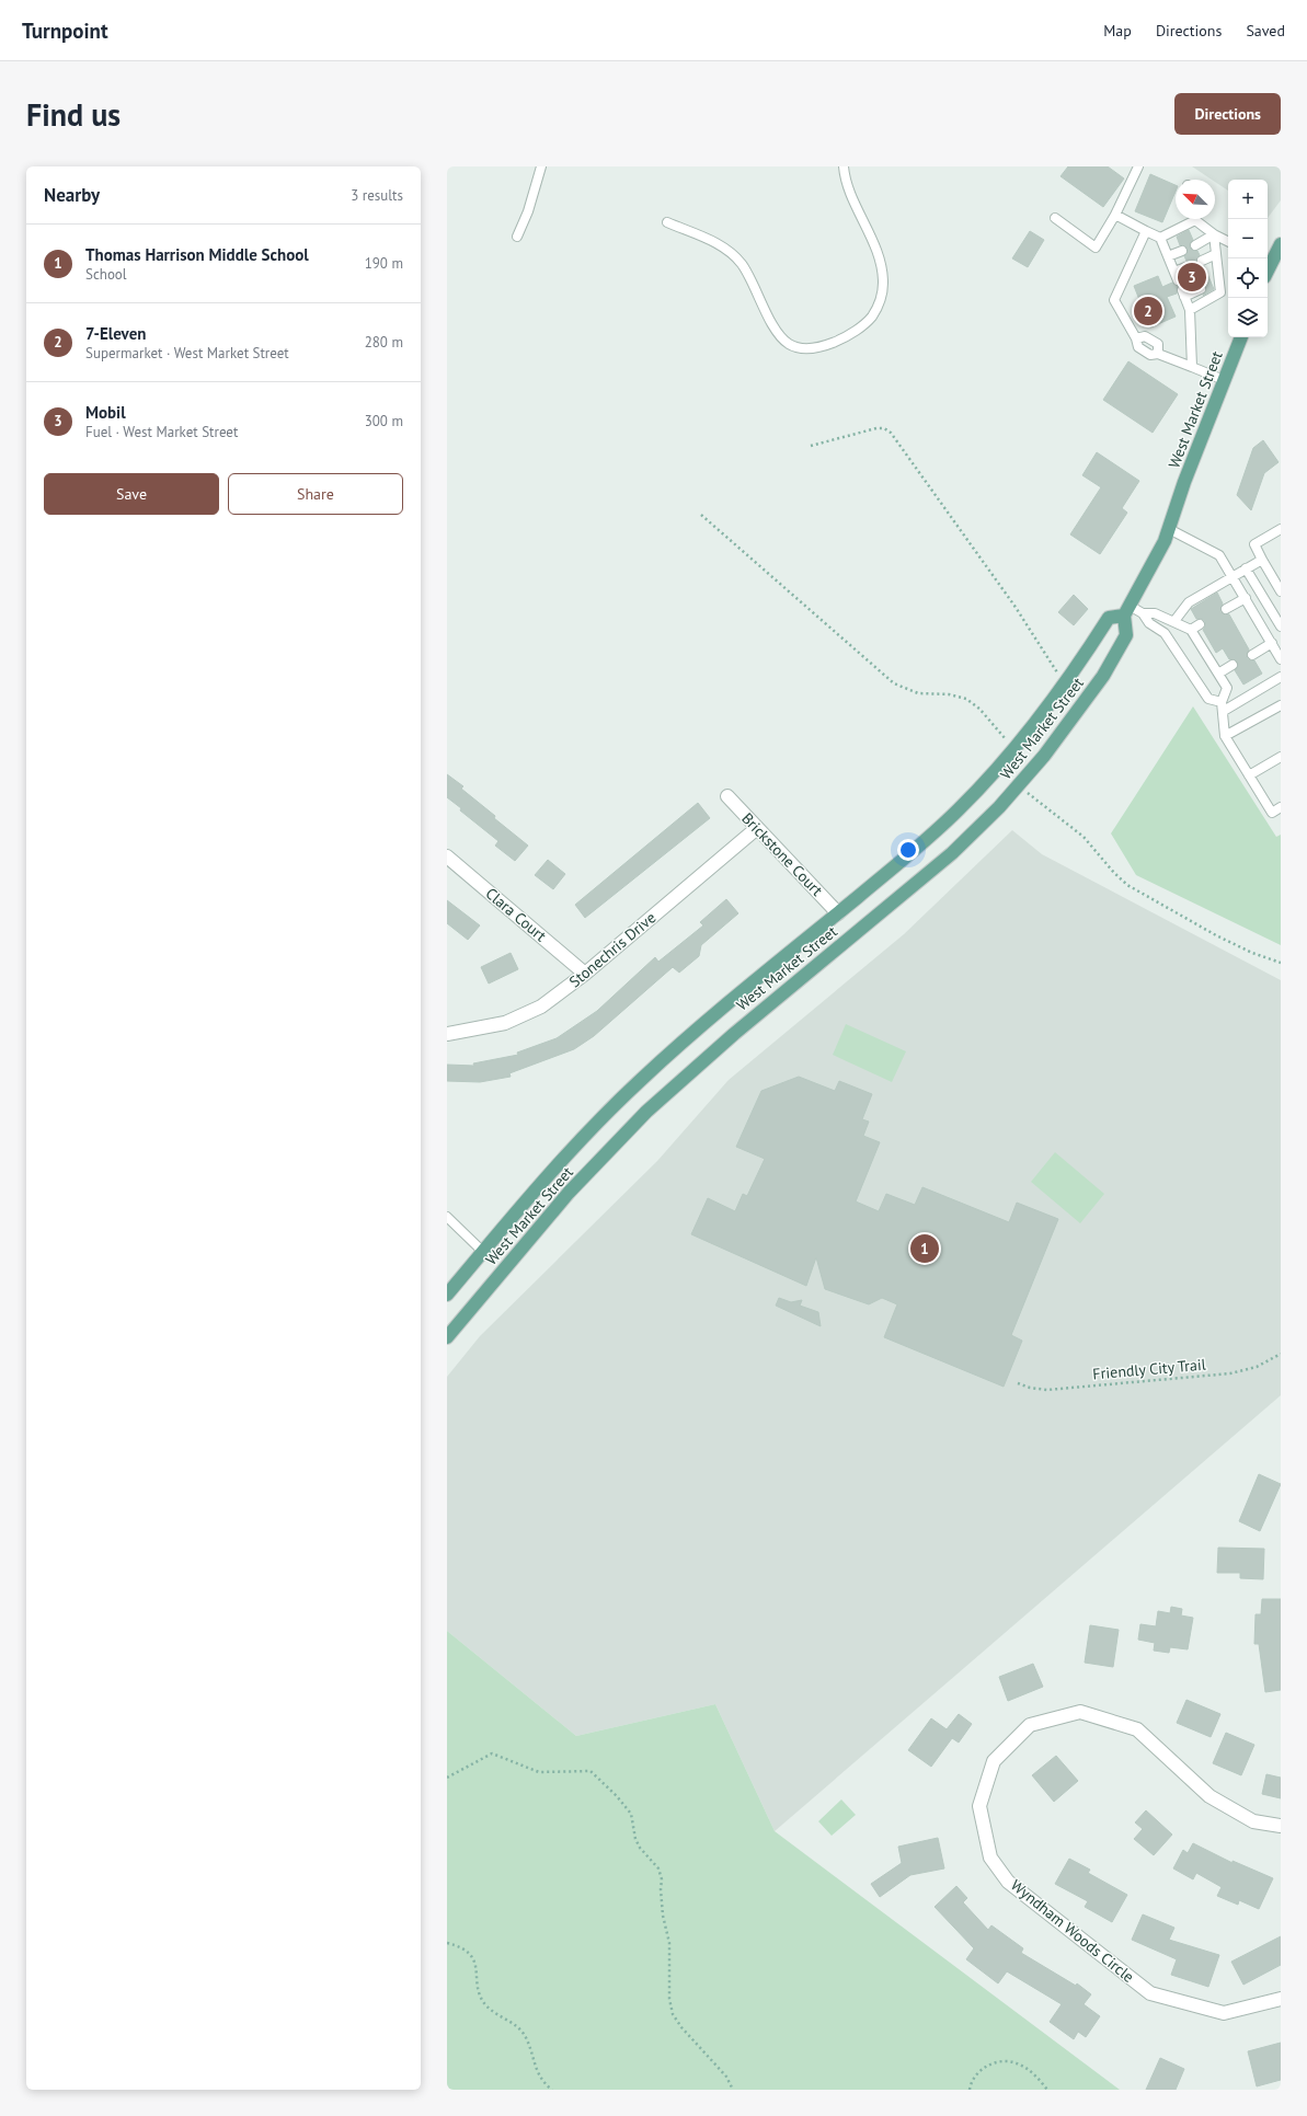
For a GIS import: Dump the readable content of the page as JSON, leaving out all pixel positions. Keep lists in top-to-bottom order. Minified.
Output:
{"streets":{"main road":["West Market Street"],"street":["Brickstone Court","Clara Court","Stonechris Drive","Wyndham Woods Circle"],"path":["Friendly City Trail"]},"crossings":[["West Market Street","Brickstone Court"],["Brickstone Court","Stonechris Drive"],["Clara Court","Stonechris Drive"]],"north":"top left","page":{"header":"Turnpoint","nav":["Map","Directions","Saved"],"buttons":["Directions",["Save","Share"]],"title":"Find us","heading":["Nearby","3 results"],"map_buttons":["+","−"],"list":[{"mark":"1","name":"Thomas Harrison Middle School","note":"School","value":"190 m"},{"mark":"2","name":"7-Eleven","note":"Supermarket · West Market Street","value":"280 m"},{"mark":"3","name":"Mobil","note":"Fuel · West Market Street","value":"300 m"}],"pins":["3","2","1"]}}
